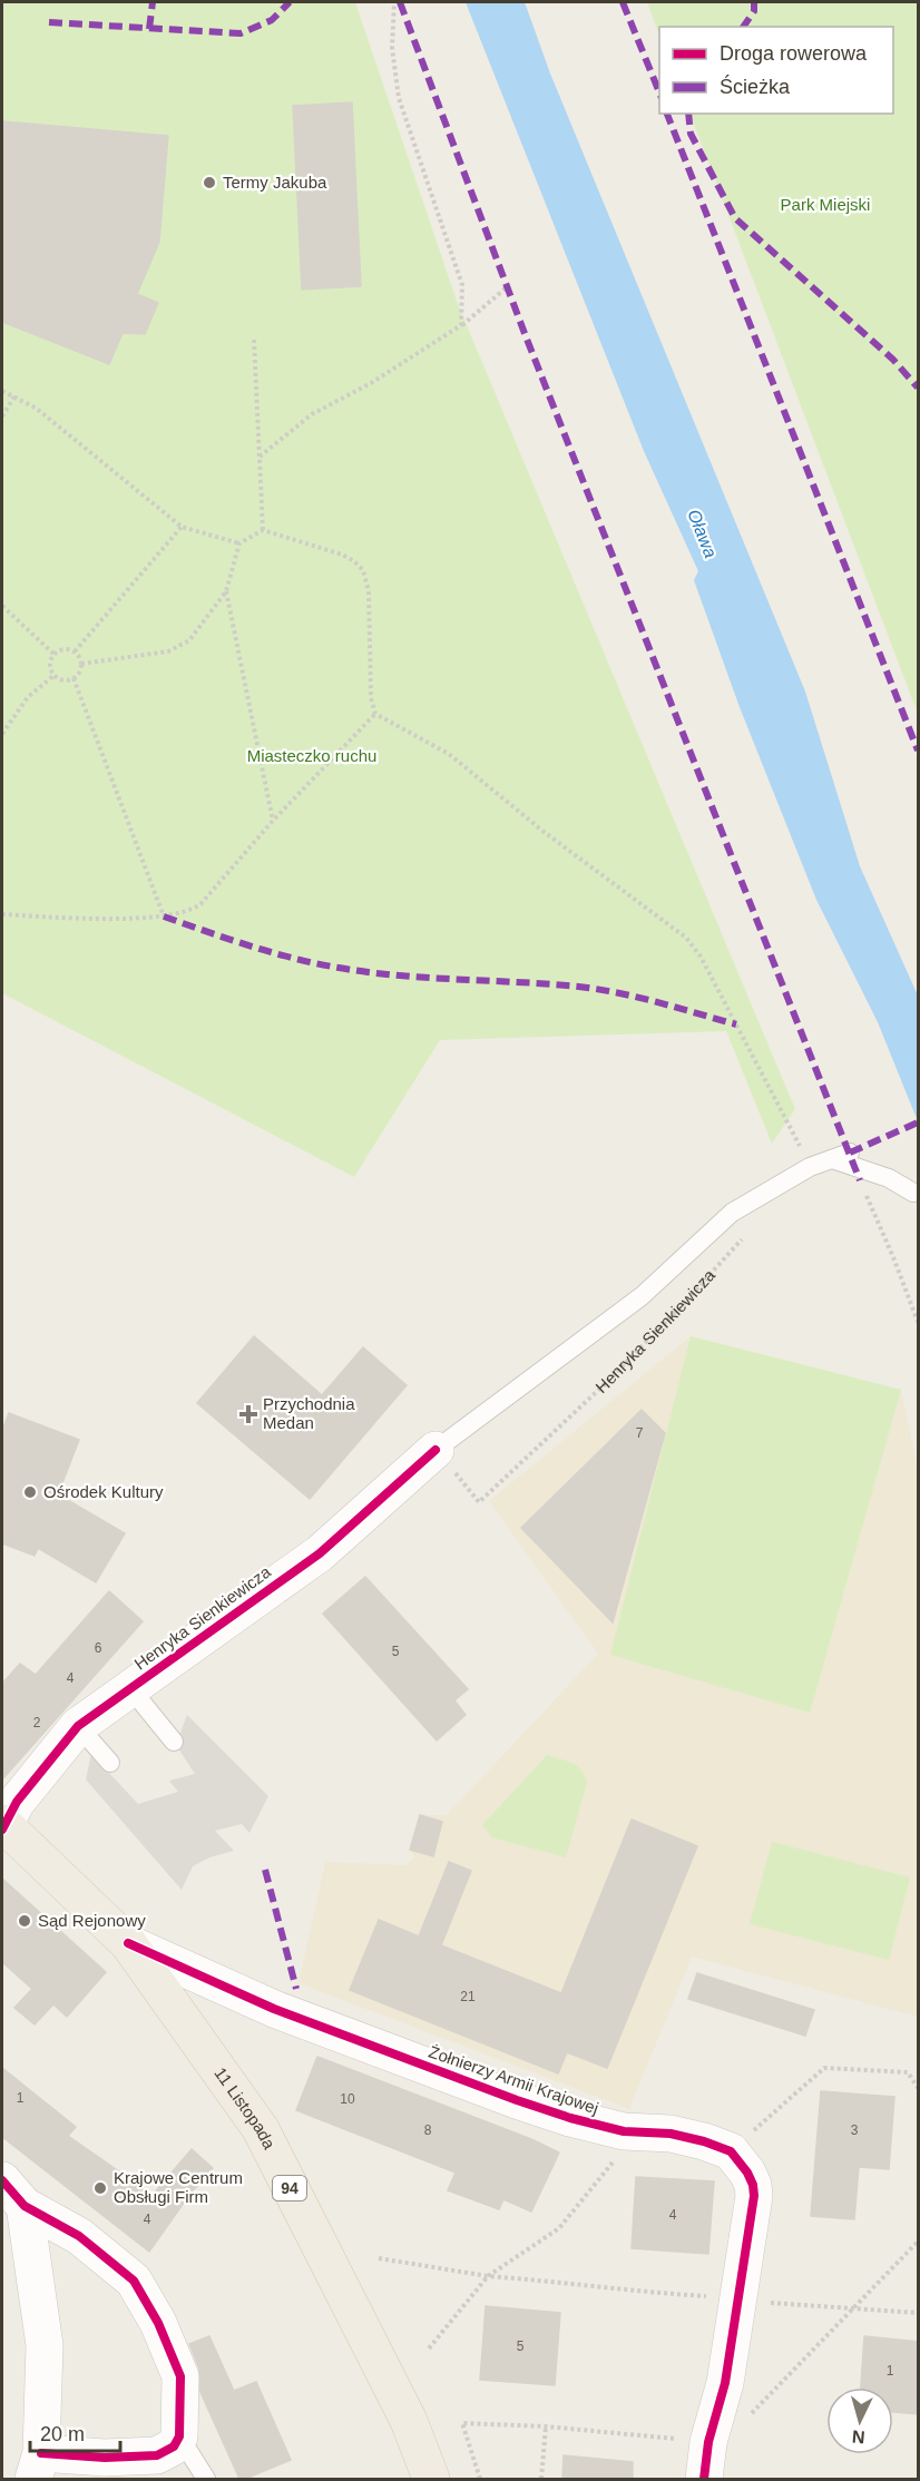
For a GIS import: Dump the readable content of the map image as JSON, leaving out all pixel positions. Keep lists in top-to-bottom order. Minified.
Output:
{"streets":{"main road":["11 Listopada","94"],"street":["Henryka Sienkiewicza","Żołnierzy Armii Krajowej"]},"crossings":[["Henryka Sienkiewicza","11 Listopada"],["Żołnierzy Armii Krajowej","11 Listopada"]],"water":["Oława"],"parks":["Park Miejski","Miasteczko ruchu"],"places":{"other":["Termy Jakuba","Ośrodek Kultury","Sąd Rejonowy","Krajowe Centrum Obsługi Firm"],"health":["Przychodnia Medan"]},"house_numbers":["7","6","5","4","2","21","1","10","8","3","4","4","5","1"],"legend":["Droga rowerowa","Ścieżka"],"scale_bar":"20 m","north":"bottom"}
